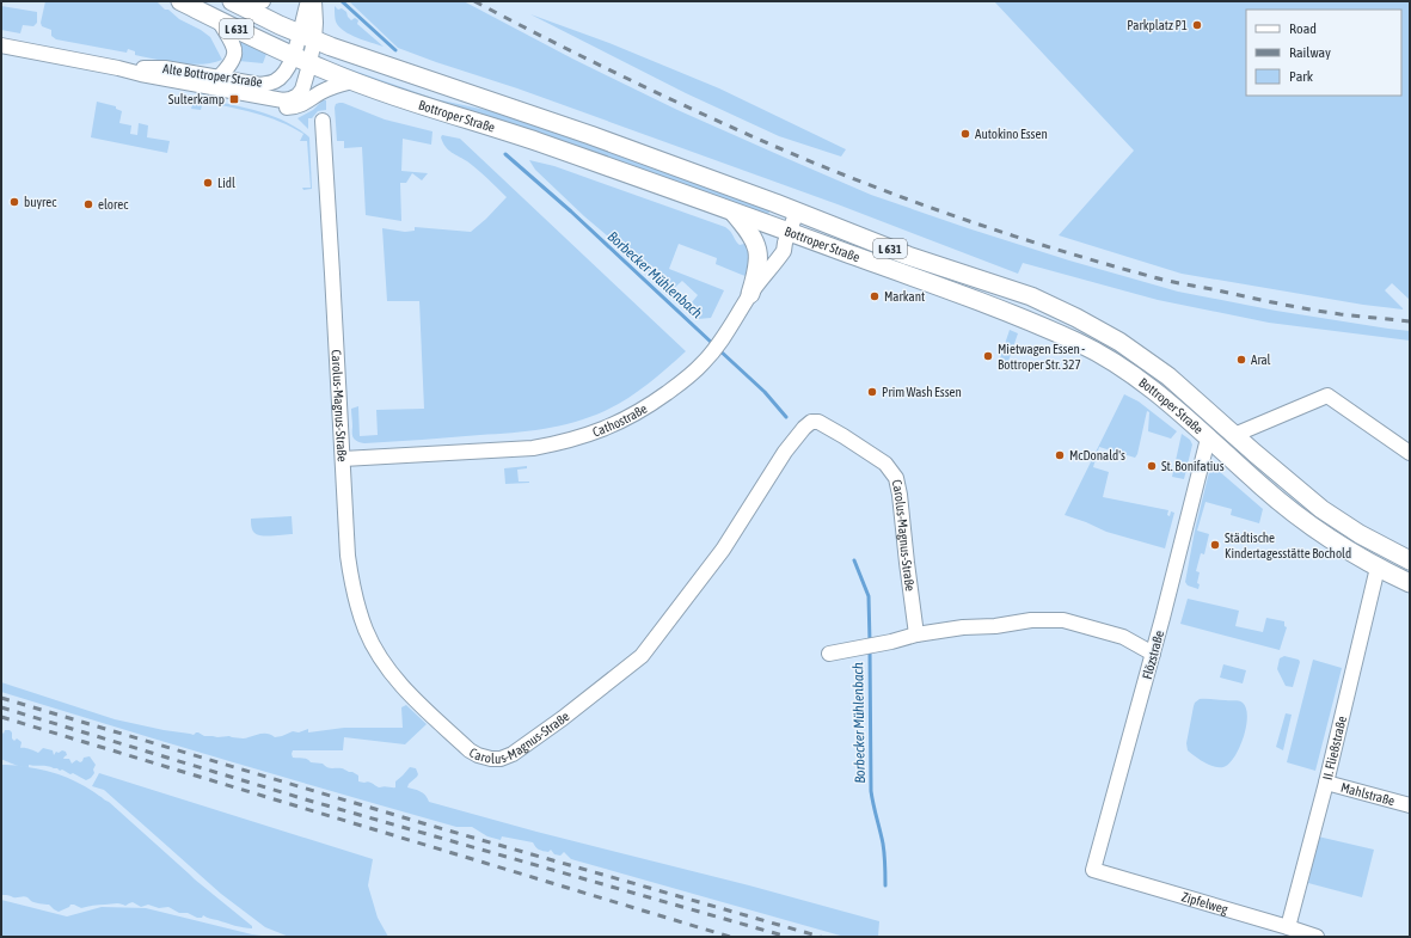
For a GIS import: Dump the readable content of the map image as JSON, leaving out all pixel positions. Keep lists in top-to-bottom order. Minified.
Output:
{"streets":{"main road":["L 631","Bottroper Straße"],"street":["Alte Bottroper Straße","Carolus-Magnus-Straße","Cathostraße","Flözstraße","II. Fließstraße","Mahlstraße","Zipfelweg"]},"crossings":[["Alte Bottroper Straße","Bottroper Straße"],["Bottroper Straße","Cathostraße"],["Bottroper Straße","Flözstraße"],["Bottroper Straße","II. Fließstraße"],["Carolus-Magnus-Straße","Cathostraße"],["Flözstraße","Zipfelweg"],["II. Fließstraße","Mahlstraße"],["II. Fließstraße","Zipfelweg"]],"water":["Borbecker Mühlenbach"],"places":{"other":["Parkplatz P1","Autokino Essen","Lidl","buyrec","elorec","Markant","Mietwagen Essen - Bottroper Str. 327","Aral","Prim Wash Essen","McDonald's","St. Bonifatius","Städtische Kindertagesstätte Bochold"],"transit":["Sulterkamp"]},"legend":["Road","Railway","Park"]}
